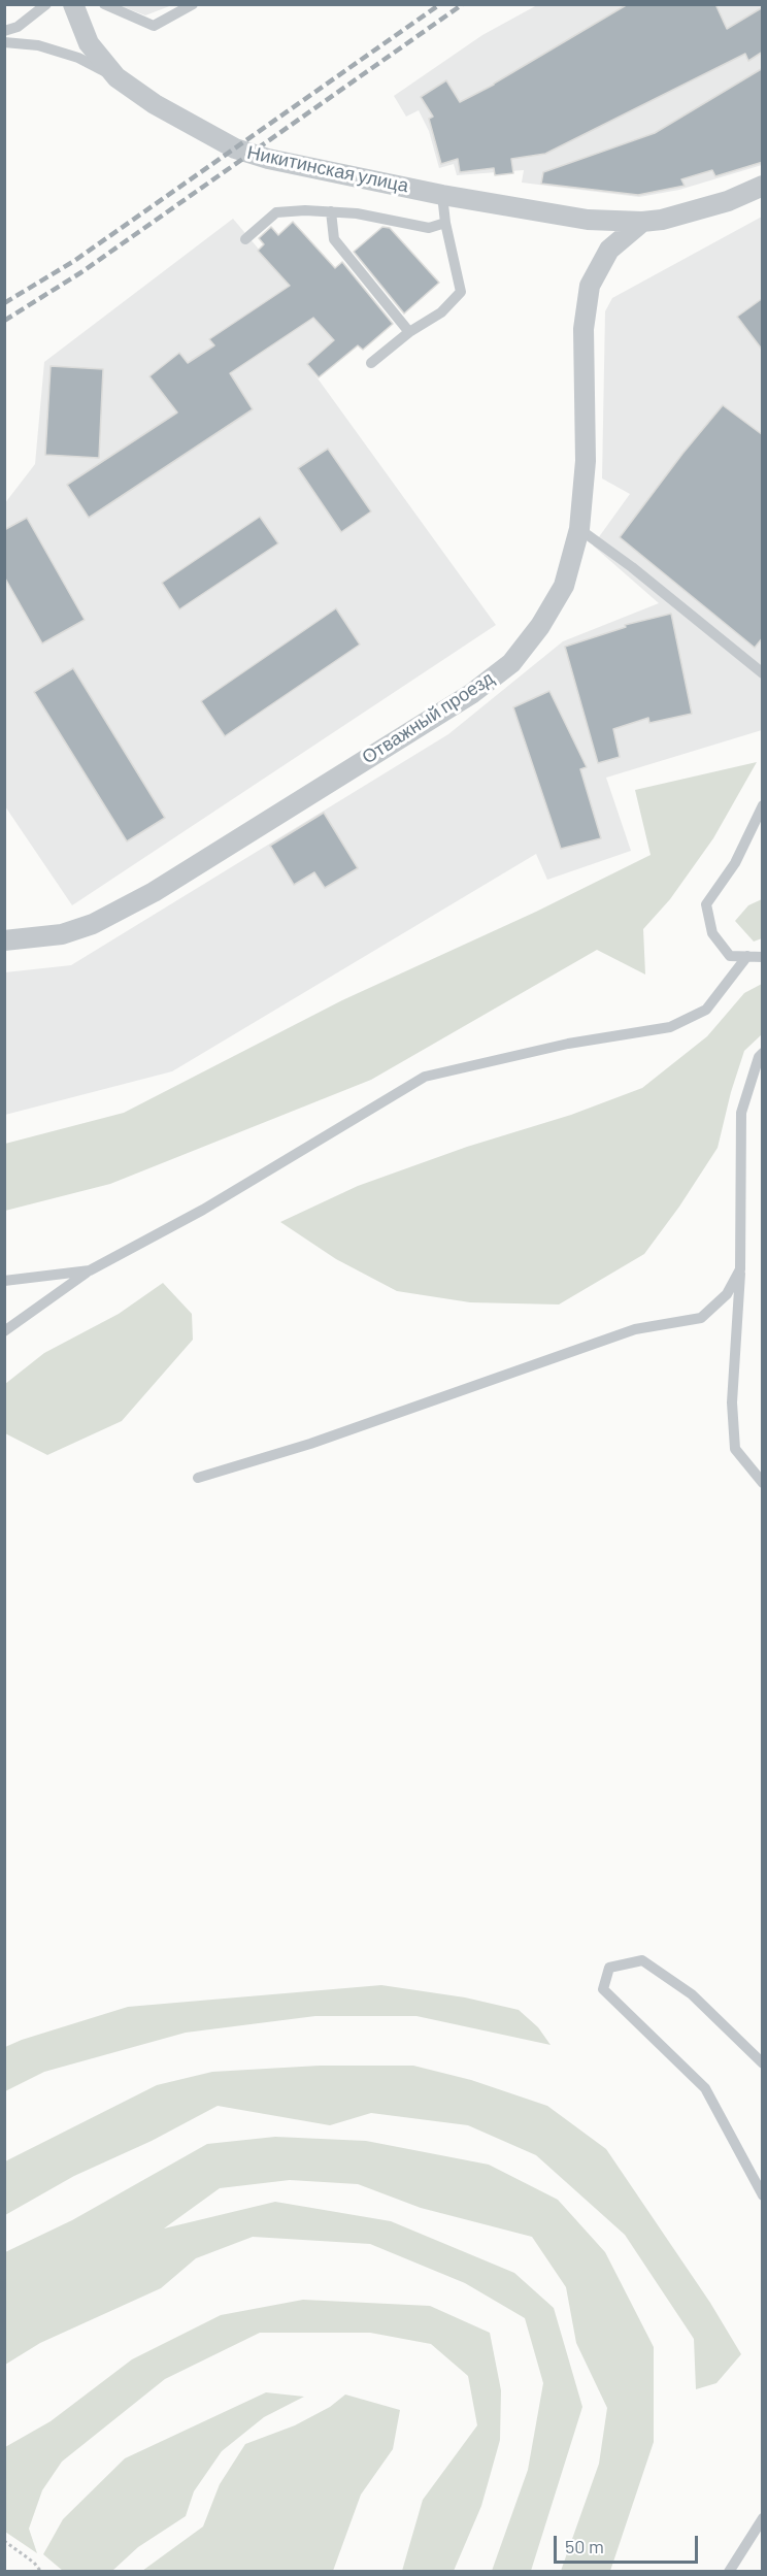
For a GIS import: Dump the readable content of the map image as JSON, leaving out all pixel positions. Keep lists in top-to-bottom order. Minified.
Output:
{"streets":{"street":["Никитинская улица","Отважный проезд"]},"crossings":[["Никитинская улица","Отважный проезд"]],"scale_bar":"50 m"}
